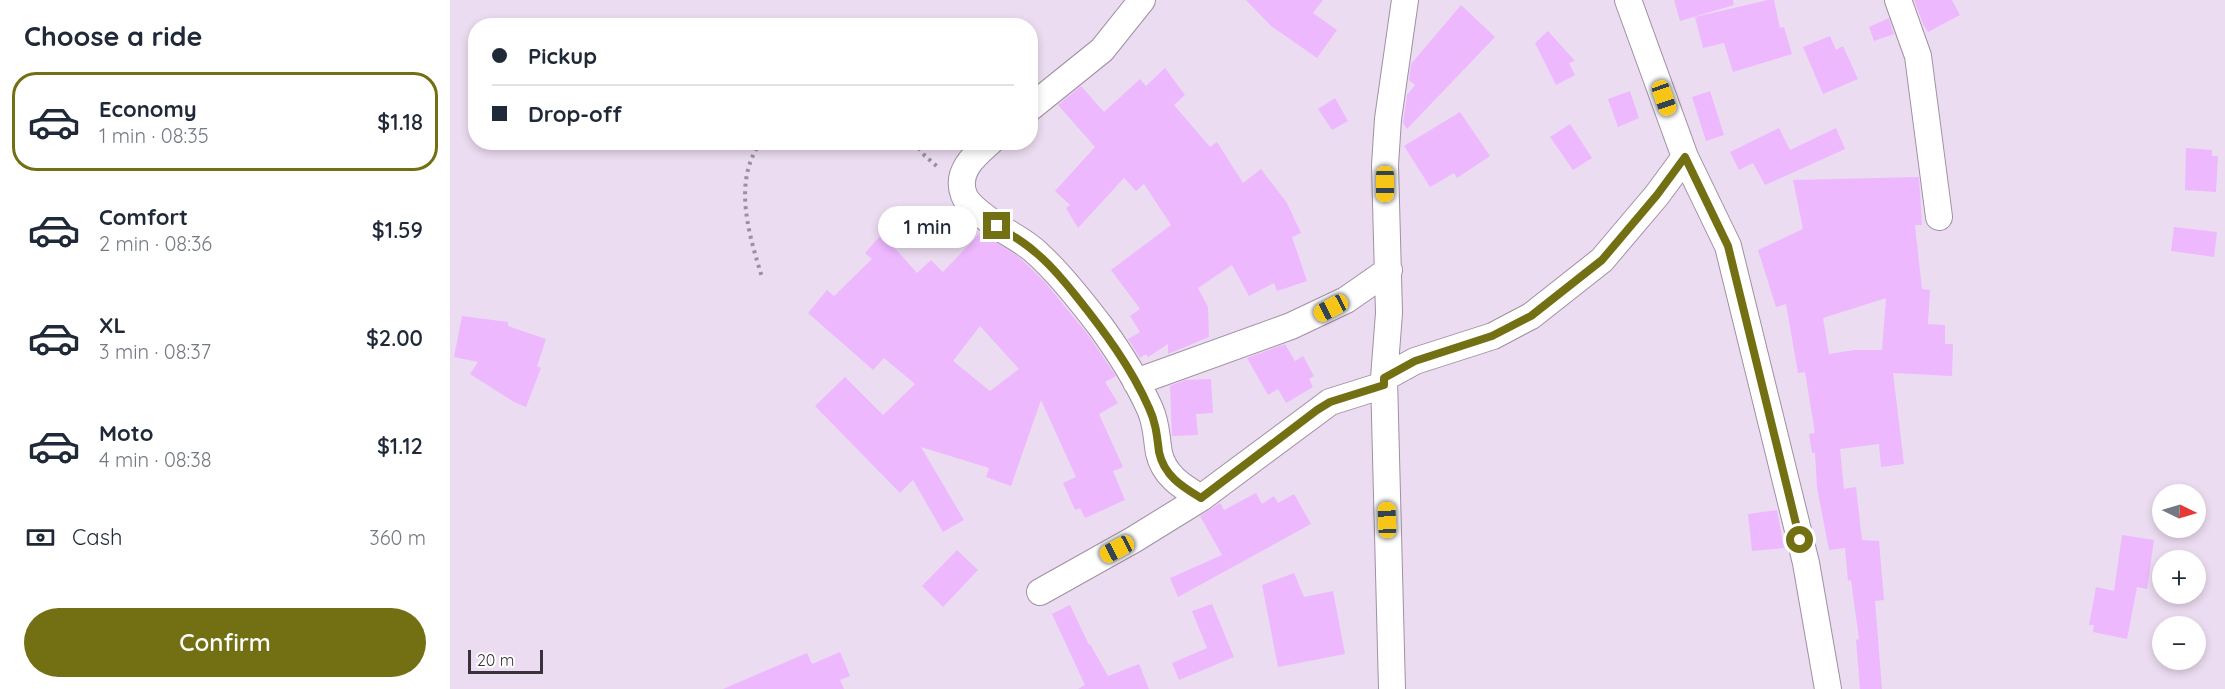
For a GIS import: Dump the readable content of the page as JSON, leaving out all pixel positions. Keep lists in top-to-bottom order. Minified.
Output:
{"scale_bar":"20 m","north":"right","page":{"heading":"Choose a ride","banner":["Pickup","Drop-off"],"list":[{"name":"Economy","note":"1 min · 08:35","value":"$1.18"},{"name":"Comfort","note":"2 min · 08:36","value":"$1.59"},{"name":"XL","note":"3 min · 08:37","value":"$2.00"},{"name":"Moto","note":"4 min · 08:38","value":"$1.12"}],"bubble":"1 min","map_buttons":["+","−"],"pay":["Cash","360 m"],"buttons":"Confirm","scale":"20 m"}}
